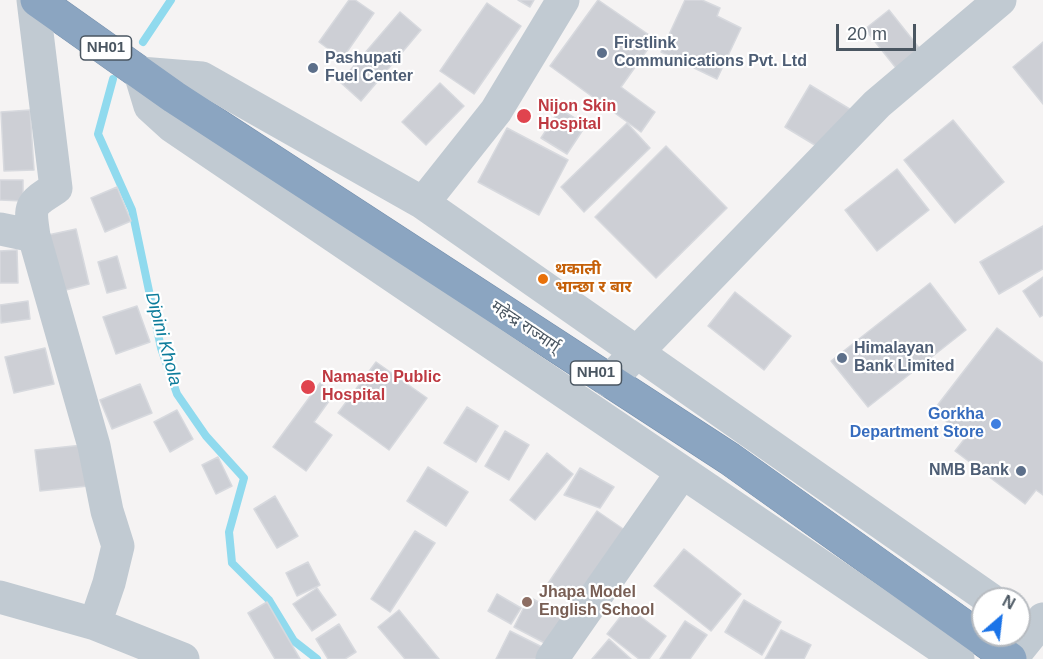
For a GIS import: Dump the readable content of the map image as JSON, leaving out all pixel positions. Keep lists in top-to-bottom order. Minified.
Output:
{"streets":{"highway":["NH01","महेन्द्र राज्मार्ग्"]},"water":["Dipini Khola"],"places":["Firstlink Communications Pvt. Ltd","Pashupati Fuel Center","Nijon Skin Hospital","थकाली भान्छा र बार","Himalayan Bank Limited","Namaste Public Hospital","Gorkha Department Store","NMB Bank","Jhapa Model English School"],"scale_bar":"20 m","north":"top right"}
